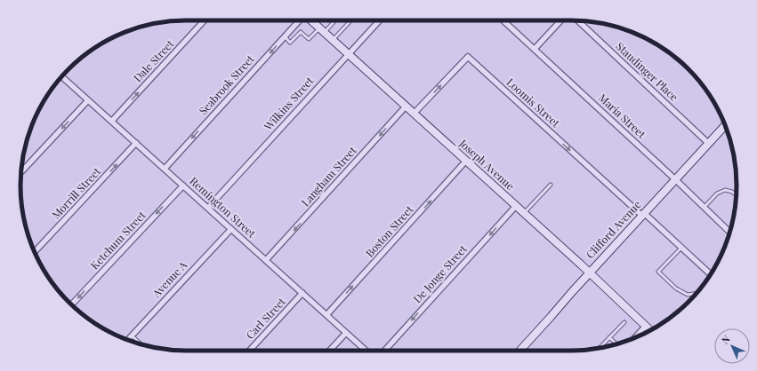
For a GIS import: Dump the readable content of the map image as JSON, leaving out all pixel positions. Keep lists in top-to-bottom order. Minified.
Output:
{"streets":{"main road":["Joseph Avenue","Clifford Avenue"],"street":["Dale Street","Staudinger Place","Seabrook Street","Loomis Street","Wilkins Street","Maria Street","Langham Street","Morrill Street","Remington Street","Boston Street","Ketchum Street","De Jonge Street","Avenue A","Carl Street"]},"crossings":[["Dale Street","Remington Street"],["Staudinger Place","Clifford Avenue"],["Seabrook Street","Remington Street"],["Loomis Street","Joseph Avenue"],["Loomis Street","Clifford Avenue"],["Wilkins Street","Joseph Avenue"],["Wilkins Street","Remington Street"],["Maria Street","Clifford Avenue"],["Joseph Avenue","Langham Street"],["Joseph Avenue","Clifford Avenue"],["Joseph Avenue","Boston Street"],["Joseph Avenue","De Jonge Street"],["Langham Street","Remington Street"],["Morrill Street","Remington Street"],["Remington Street","Boston Street"],["Remington Street","Ketchum Street"],["Remington Street","Avenue A"],["Remington Street","Carl Street"]],"one_way":["Dale Street","Seabrook Street","Langham Street","Morrill Street","Boston Street","Ketchum Street","De Jonge Street"],"north":"top left"}
